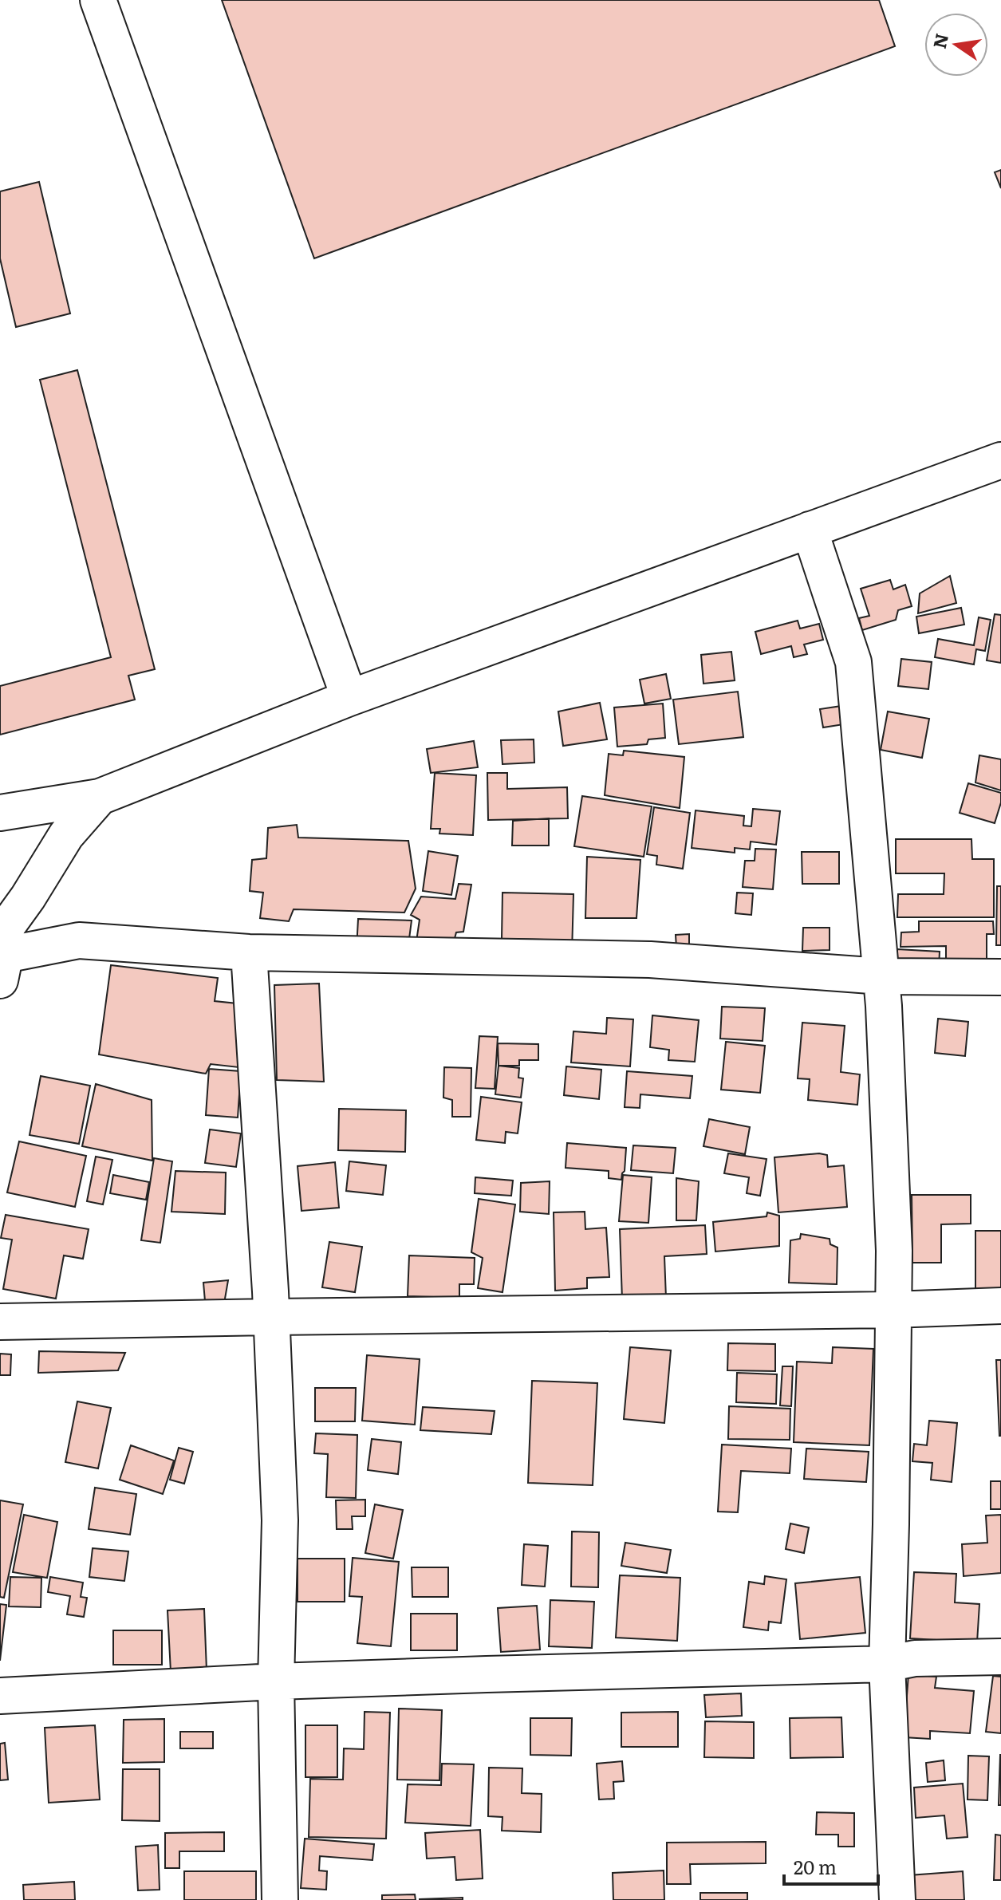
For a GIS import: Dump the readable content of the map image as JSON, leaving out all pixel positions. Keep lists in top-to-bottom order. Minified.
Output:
{"scale_bar":"20 m","north":"left"}
